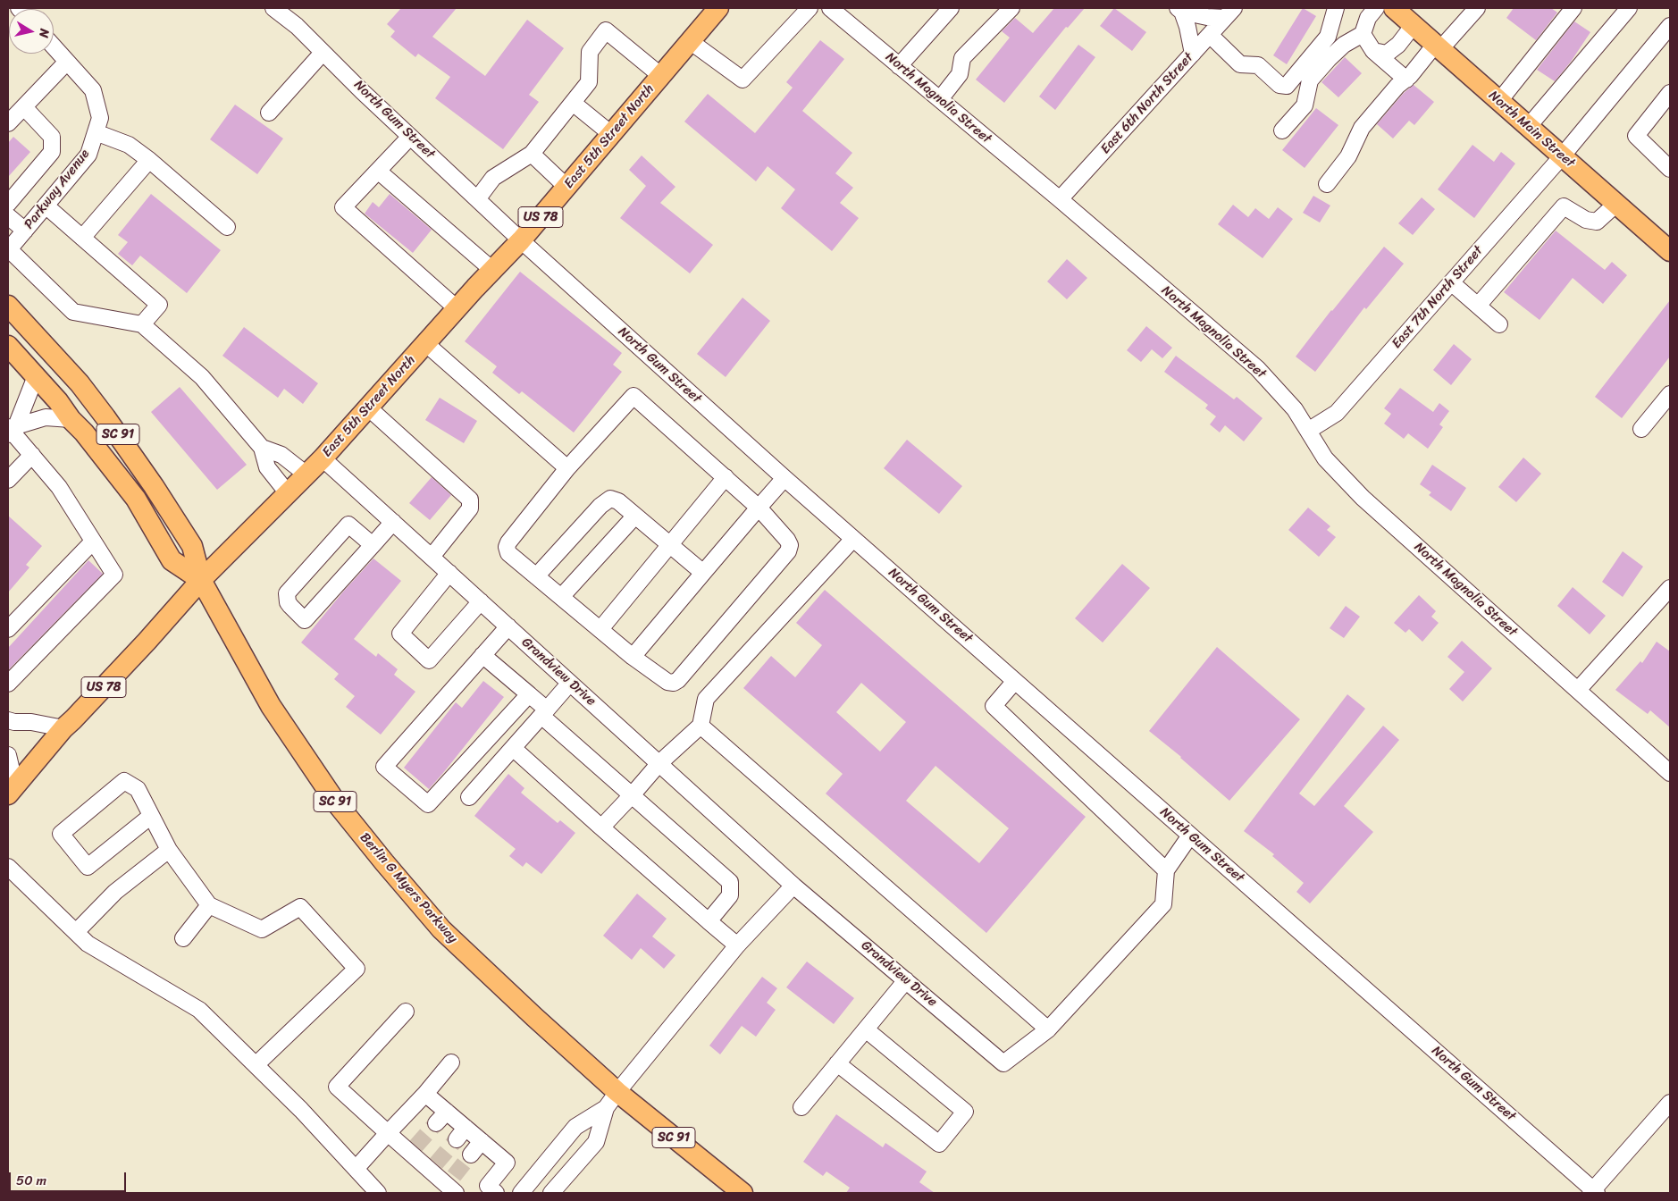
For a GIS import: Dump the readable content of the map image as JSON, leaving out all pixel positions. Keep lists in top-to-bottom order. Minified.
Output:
{"streets":{"main road":["North Main Street","East 5th Street North","US 78","SC 91","Berlin G Myers Parkway"],"street":["North Magnolia Street","East 6th North Street","North Gum Street","Parkway Avenue","East 7th North Street","Grandview Drive"]},"crossings":[["North Magnolia Street","East 6th North Street"],["North Magnolia Street","East 7th North Street"],["North Gum Street","East 5th Street North"],["North Main Street","East 7th North Street"],["East 5th Street North","Grandview Drive"],["East 5th Street North","Berlin G Myers Parkway"]],"scale_bar":"50 m","north":"right"}
